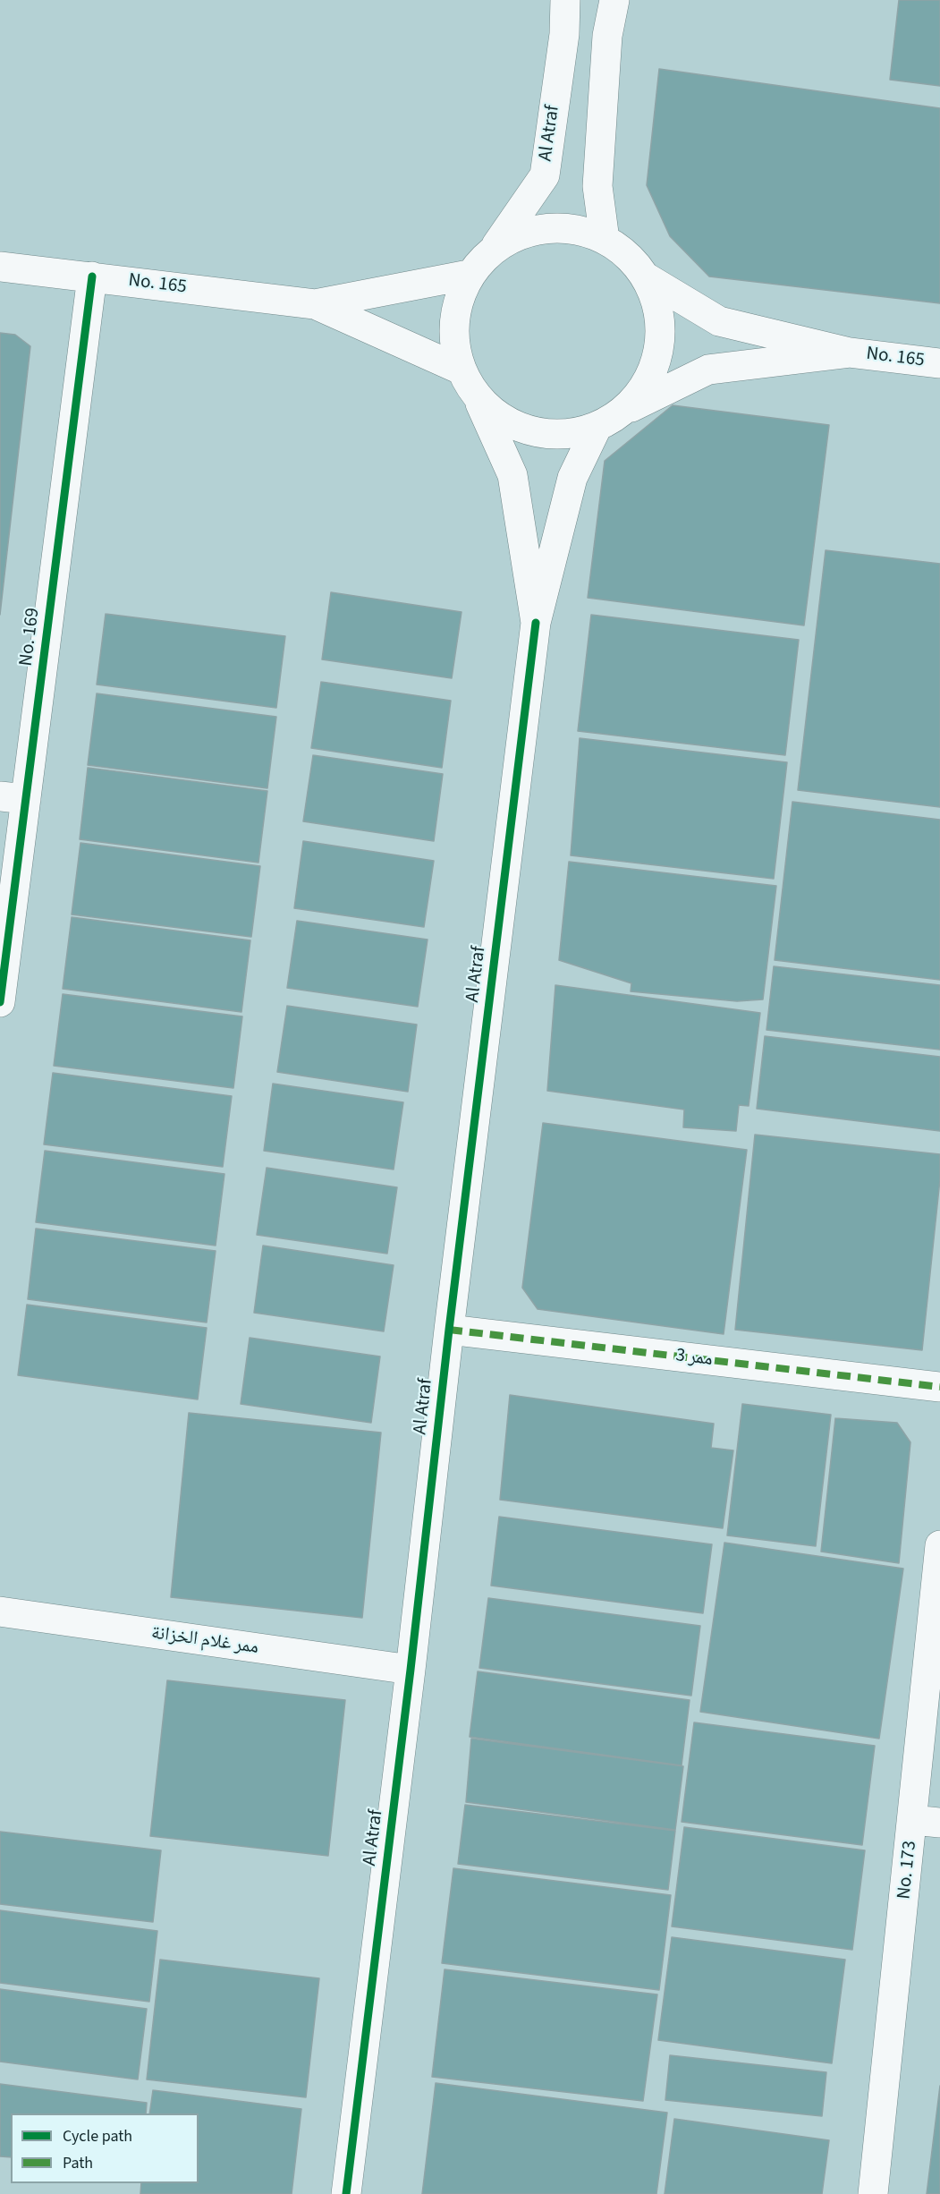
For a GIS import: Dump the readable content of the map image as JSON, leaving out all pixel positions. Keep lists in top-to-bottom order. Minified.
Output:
{"streets":{"street":["Al Atraf","No. 165","No. 169","ممر 3","ممر غلام الخزانة","No. 173"]},"crossings":[["Al Atraf","ممر 3"],["Al Atraf","ممر غلام الخزانة"],["No. 165","No. 169"]],"legend":["Cycle path","Path"]}
